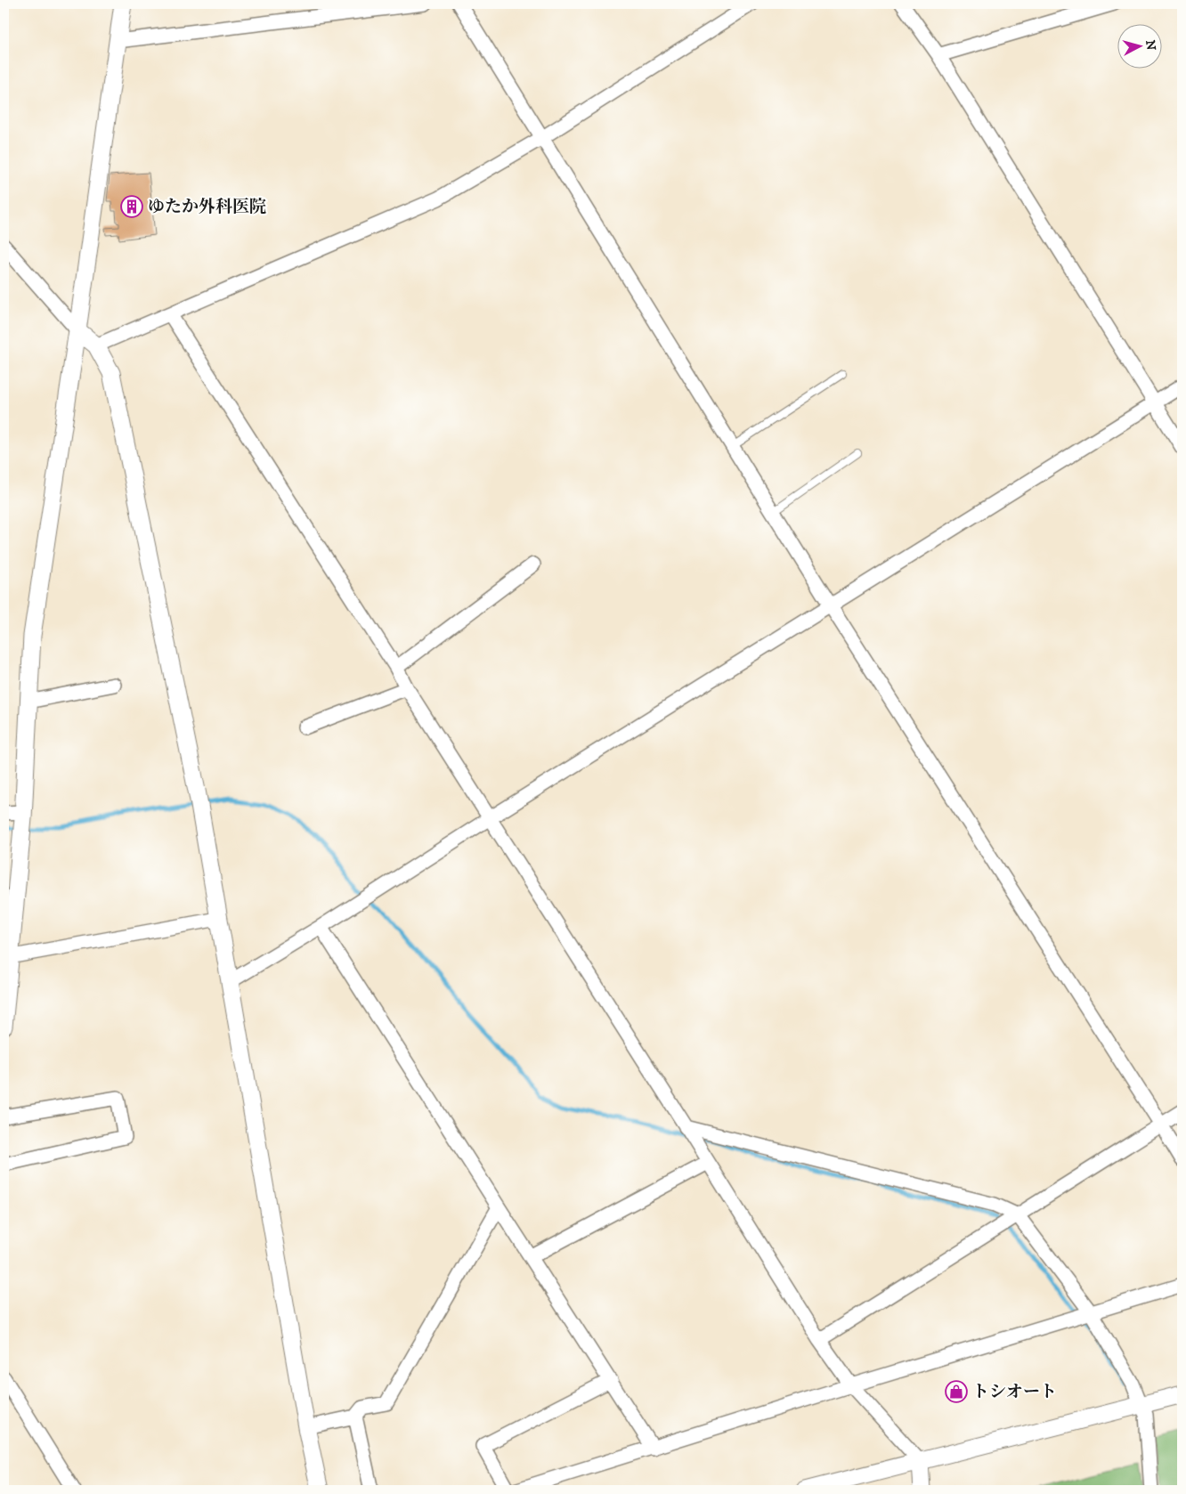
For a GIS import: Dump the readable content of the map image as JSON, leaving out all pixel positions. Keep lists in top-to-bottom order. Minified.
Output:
{"places":{"building":["ゆたか外科医院"],"shop":["トシオート"]},"north":"right"}
